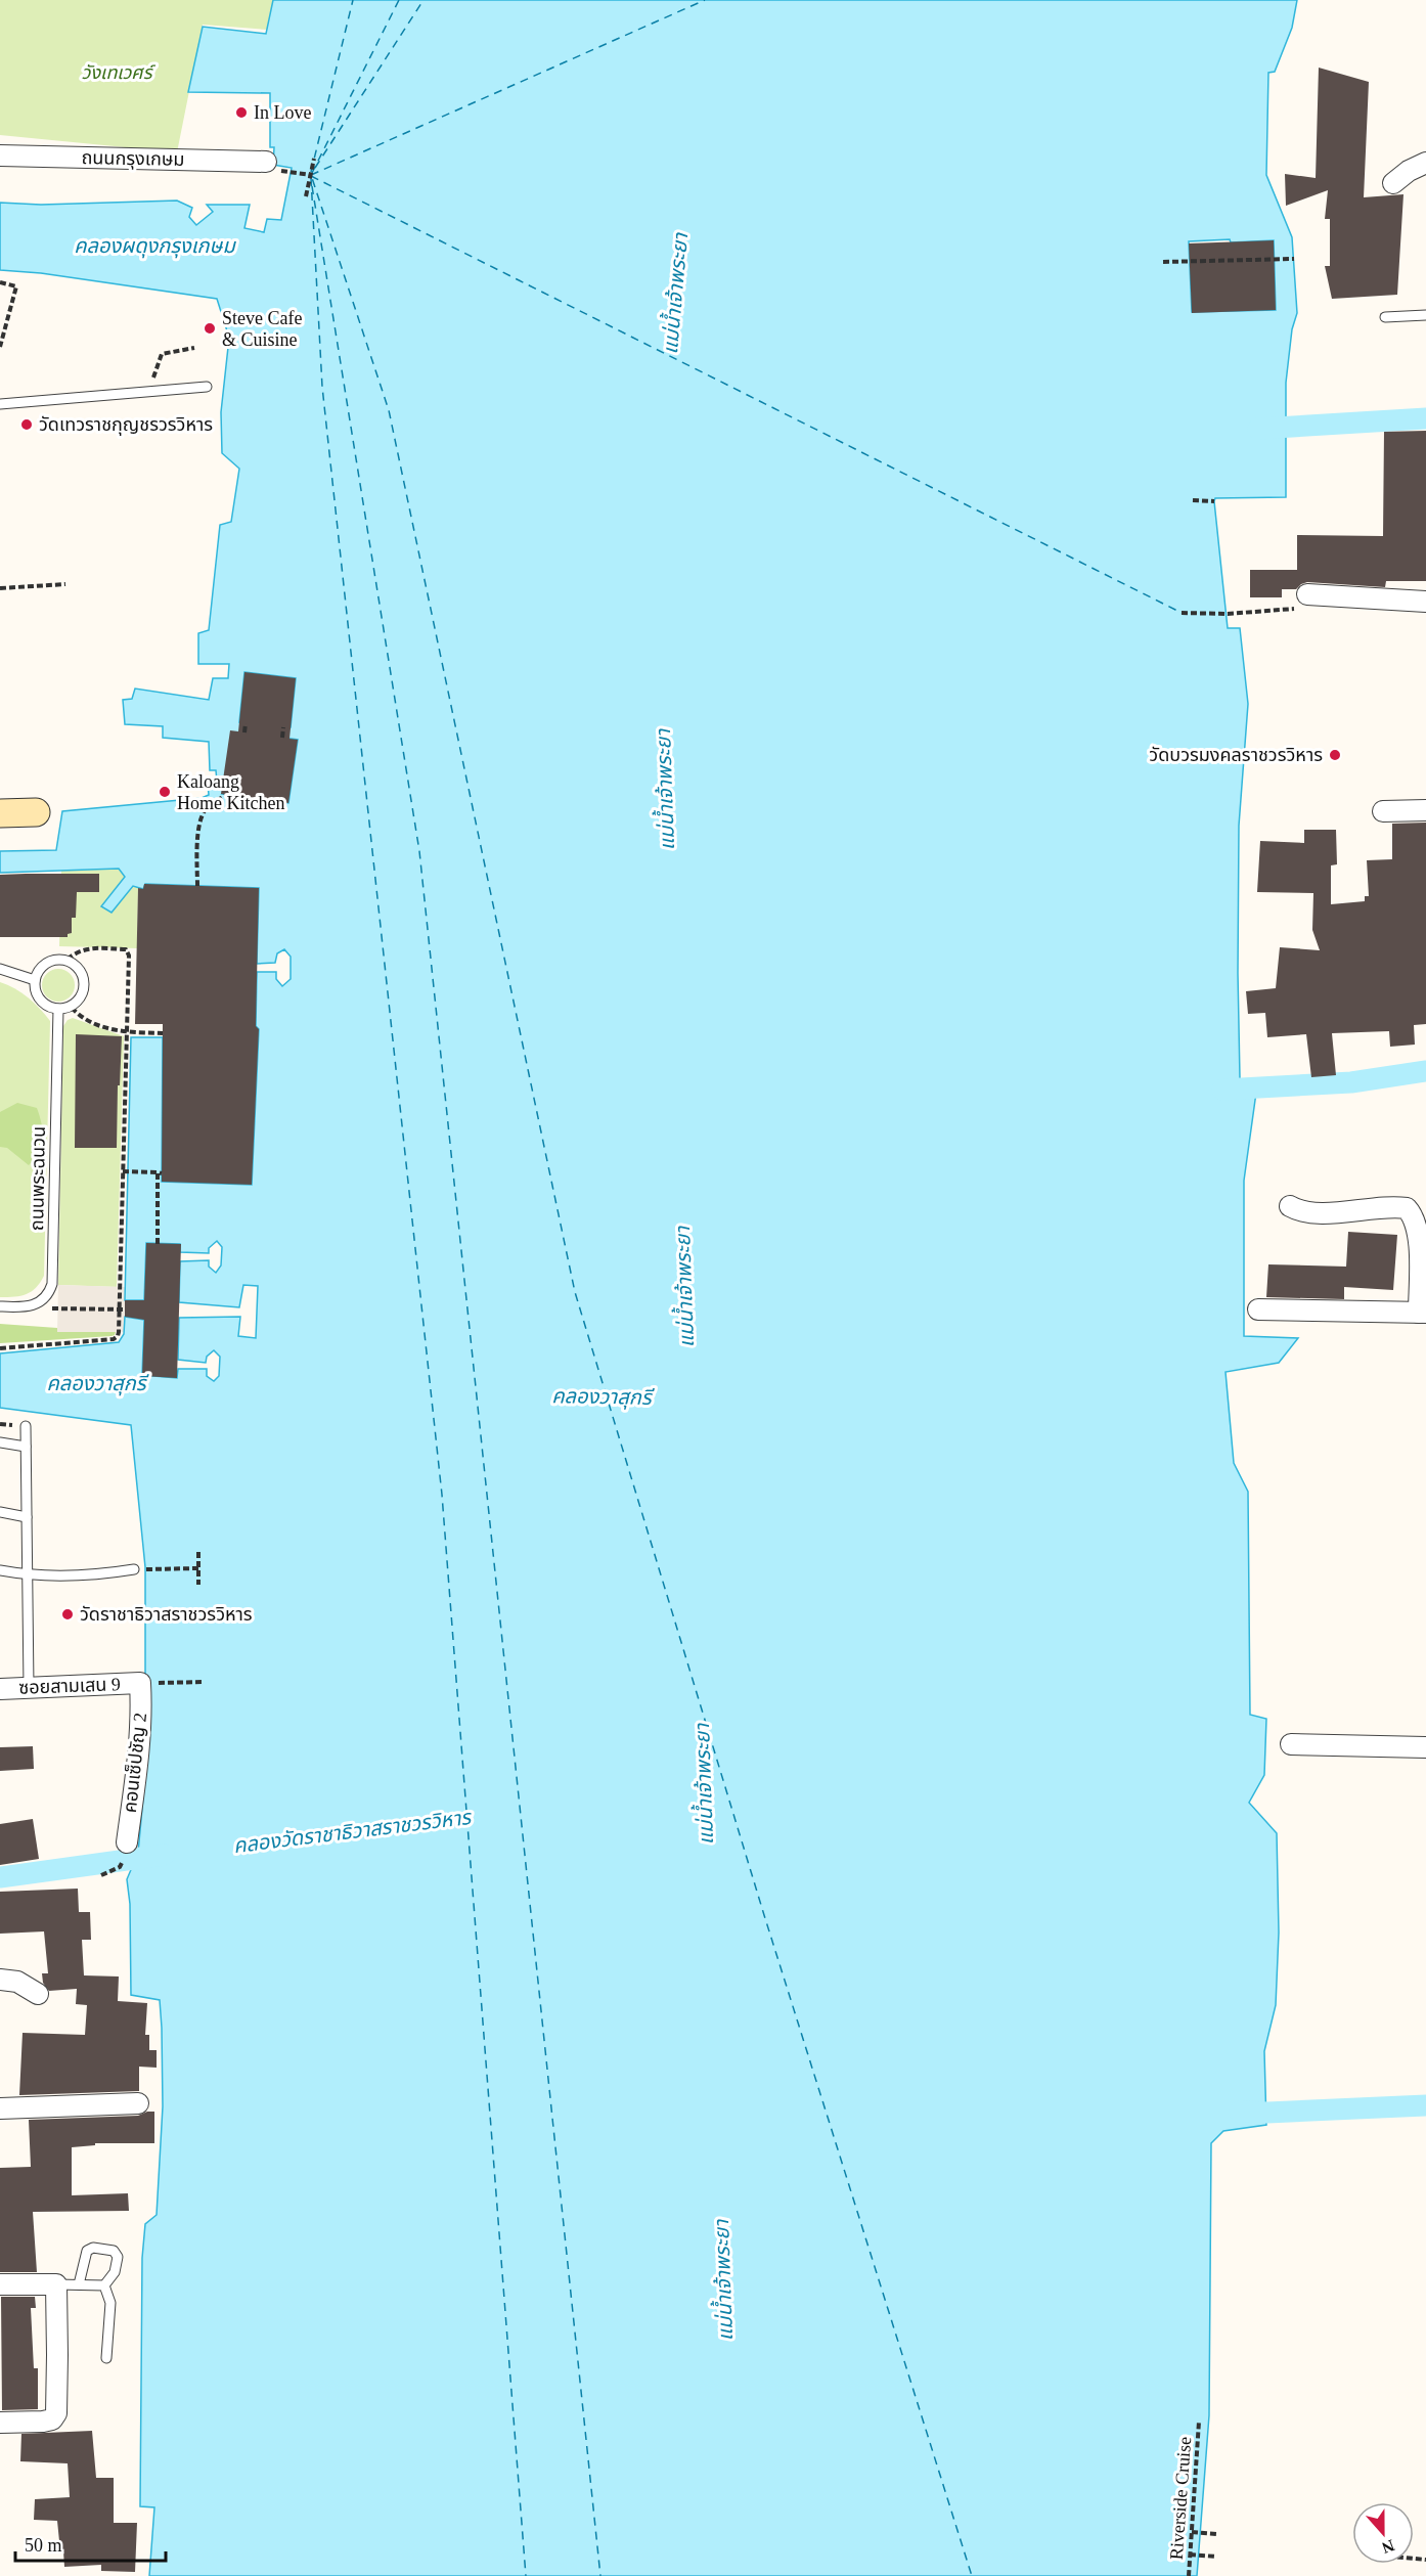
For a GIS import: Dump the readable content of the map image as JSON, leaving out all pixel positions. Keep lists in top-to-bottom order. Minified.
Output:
{"streets":{"street":["ถนนกรุงเกษม","ซอยสามเสน 9","คอนเซ็ปชัญ 2"],"lane":["ถนนพระฉนวน"],"path":["Riverside Cruise"]},"crossings":[["ซอยสามเสน 9","คอนเซ็ปชัญ 2"]],"water":["คลองผดุงกรุงเกษม","แม่น้ำเจ้าพระยา","คลองวาสุกรี","คลองวัดราชาธิวาสราชวรวิหาร"],"parks":["วังเทเวศร์"],"places":["In Love","Steve Cafe & Cuisine","วัดเทวราชกุญชรวรวิหาร","วัดบวรมงคลราชวรวิหาร","Kaloang Home Kitchen","วัดราชาธิวาสราชวรวิหาร"],"scale_bar":"50 m","north":"bottom"}
